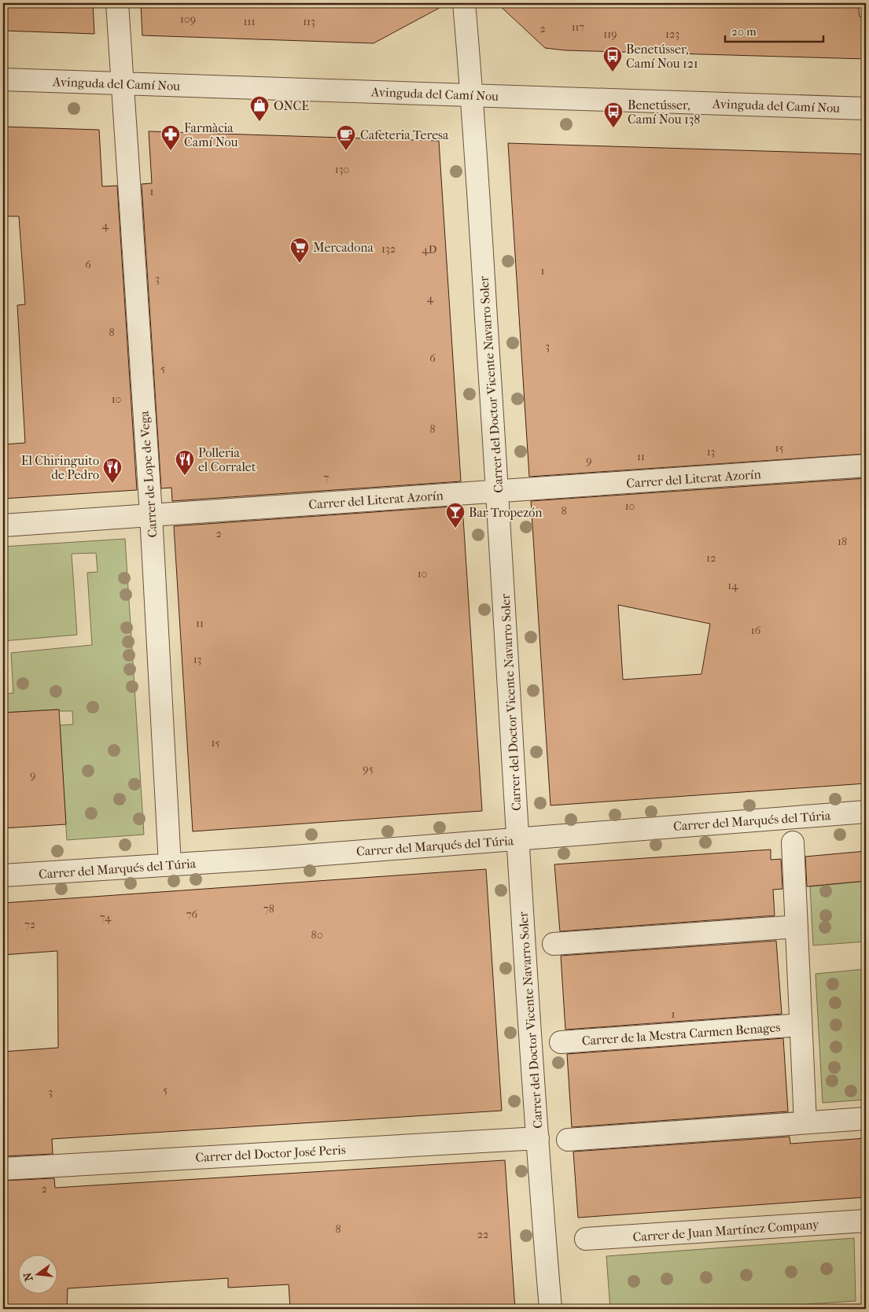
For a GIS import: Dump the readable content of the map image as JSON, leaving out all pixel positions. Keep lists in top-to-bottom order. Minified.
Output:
{"streets":{"street":["Avinguda del Camí Nou","Carrer del Doctor Vicente Navarro Soler","Carrer de Lope de Vega","Carrer del Literat Azorín","Carrer del Marqués del Túria","Carrer de la Mestra Carmen Benages","Carrer del Doctor José Peris","Carrer de Juan Martínez Company"]},"crossings":[["Avinguda del Camí Nou","Carrer del Doctor Vicente Navarro Soler"],["Avinguda del Camí Nou","Carrer de Lope de Vega"],["Carrer del Doctor Vicente Navarro Soler","Carrer del Literat Azorín"],["Carrer del Doctor Vicente Navarro Soler","Carrer del Marqués del Túria"],["Carrer del Doctor Vicente Navarro Soler","Carrer del Doctor José Peris"],["Carrer de Lope de Vega","Carrer del Literat Azorín"],["Carrer de Lope de Vega","Carrer del Marqués del Túria"]],"places":{"bus stop":["Benetússer, Camí Nou 121","Benetússer, Camí Nou 138"],"shop":["ONCE"],"pharmacy":["Farmàcia Camí Nou"],"cafe":["Cafeteria Teresa"],"supermarket":["Mercadona"],"restaurant":["Polleria el Corralet","El Chiringuito de Pedro"],"bar":["Bar Tropezón"]},"house_numbers":["109","111","113","117","2","119","123","130","1","4","132","4D","6","1","3","4","8","3","6","5","10","8","15","13","11","9","7","10","8","2","18","12","10","14","11","16","13","15","95","9","78","76","74","72","80","1","5","3","2","8","22"],"scale_bar":"20 m","north":"left"}
